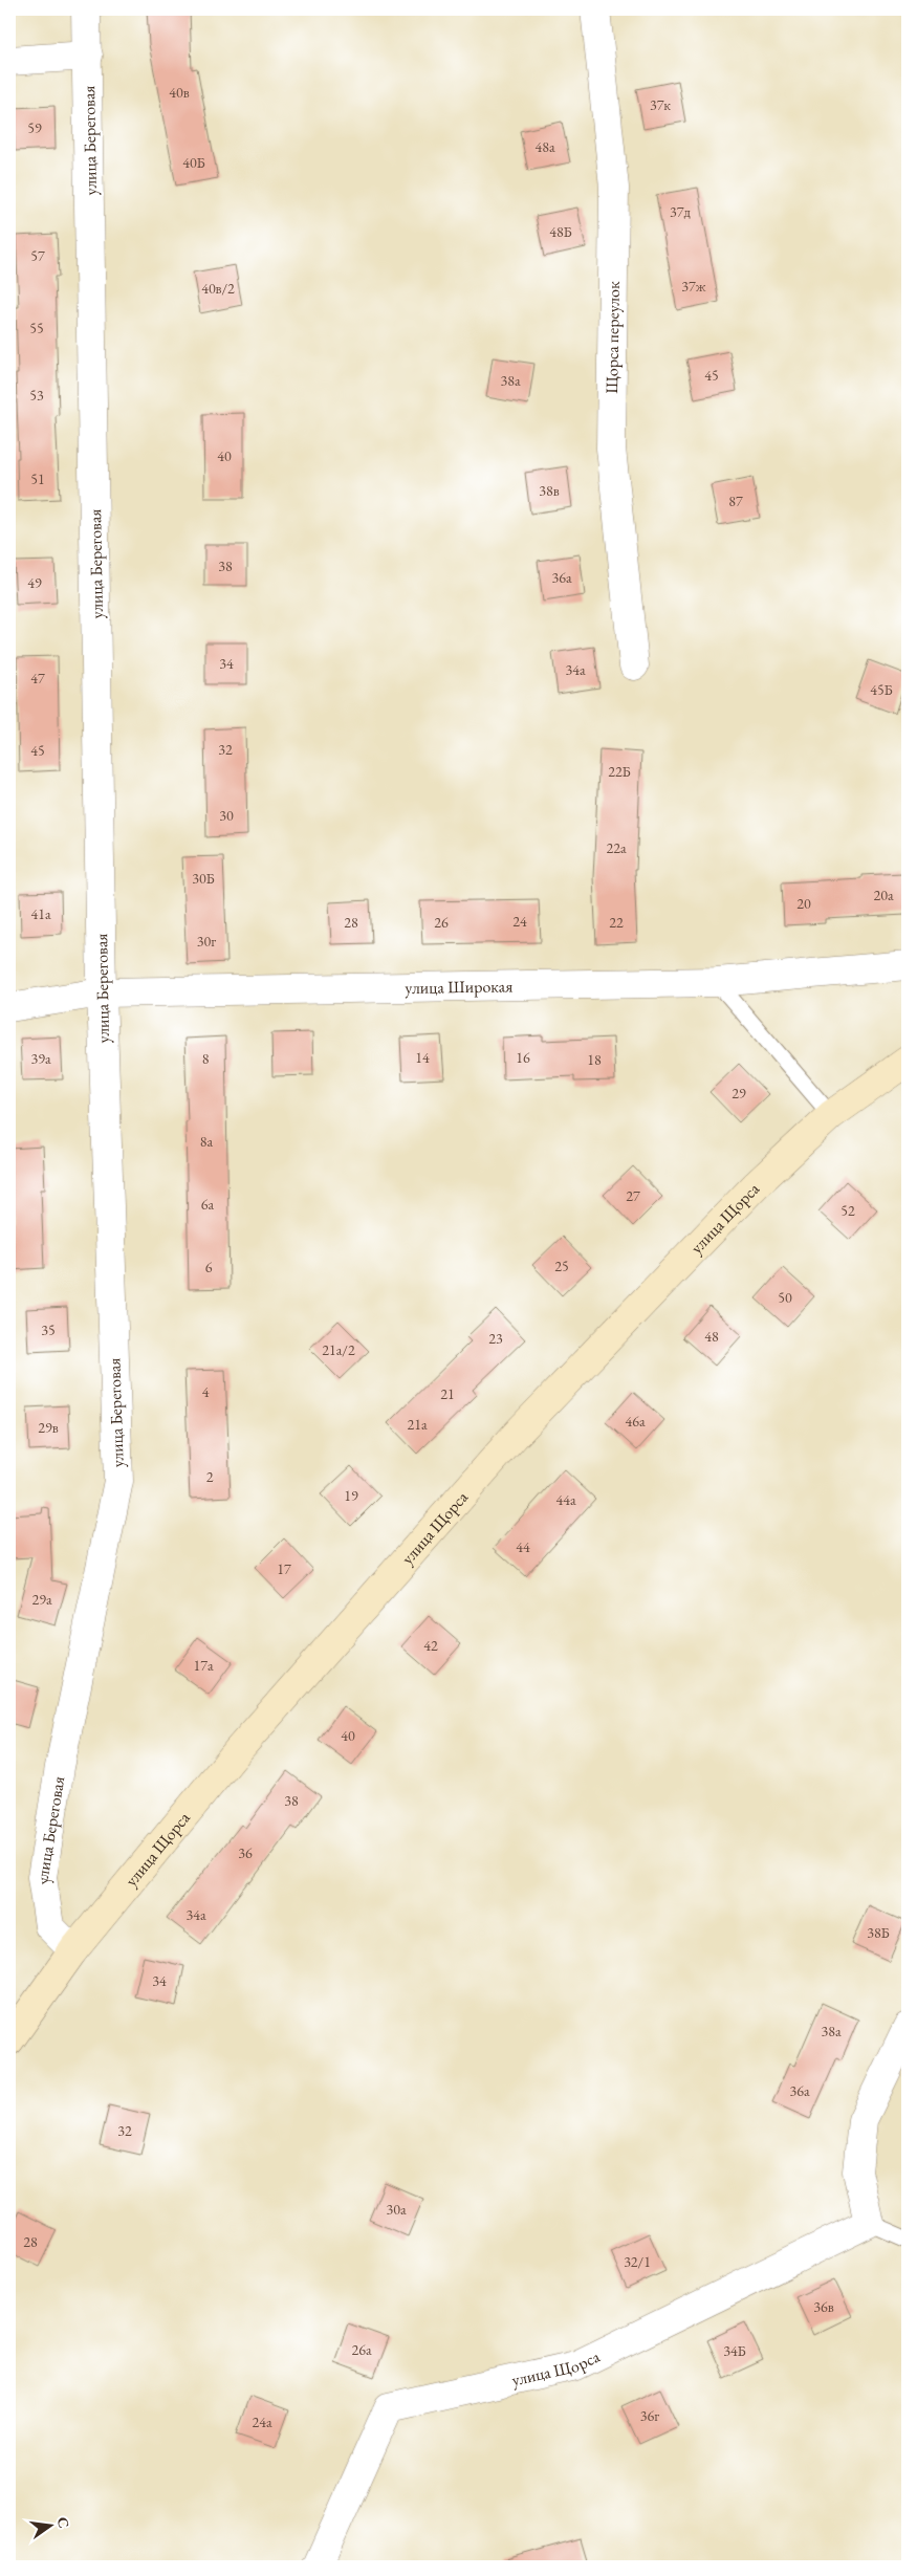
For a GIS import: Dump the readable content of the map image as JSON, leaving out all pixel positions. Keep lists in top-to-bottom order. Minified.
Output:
{"streets":{"street":["улица Береговая","Щорса переулок","улица Широкая","улица Щорса"]},"crossings":[["улица Береговая","улица Широкая"],["улица Береговая","улица Щорса"]],"house_numbers":["40в","37к","59","48а","40Б","37д","48Б","57","37ж","40в/2","55","45","38а","53","40","51","38в","87","38","36а","49","34","34а","47","45Б","32","45","22Б","30","22а","30Б","20а","20","41а","24","28","26","22","30г","14","16","39а","8","18","29","8а","27","6а","52","25","6","50","35","48","23","21а/2","4","21","46а","21а","29в","2","19","44а","44","17","29а","42","17а","40","38","36","34а","38Б","34","38а","36а","32","30а","28","32/1","36в","26а","34Б","36г","24а"],"north":"right"}
